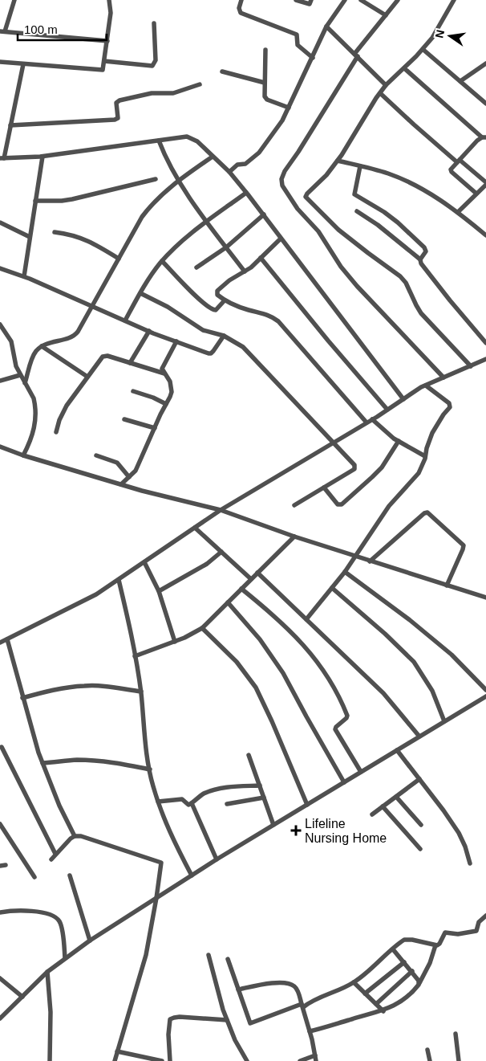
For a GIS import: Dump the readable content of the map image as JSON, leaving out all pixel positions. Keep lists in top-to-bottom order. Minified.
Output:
{"places":{"health":["Lifeline Nursing Home"]},"scale_bar":"100 m","north":"left"}
